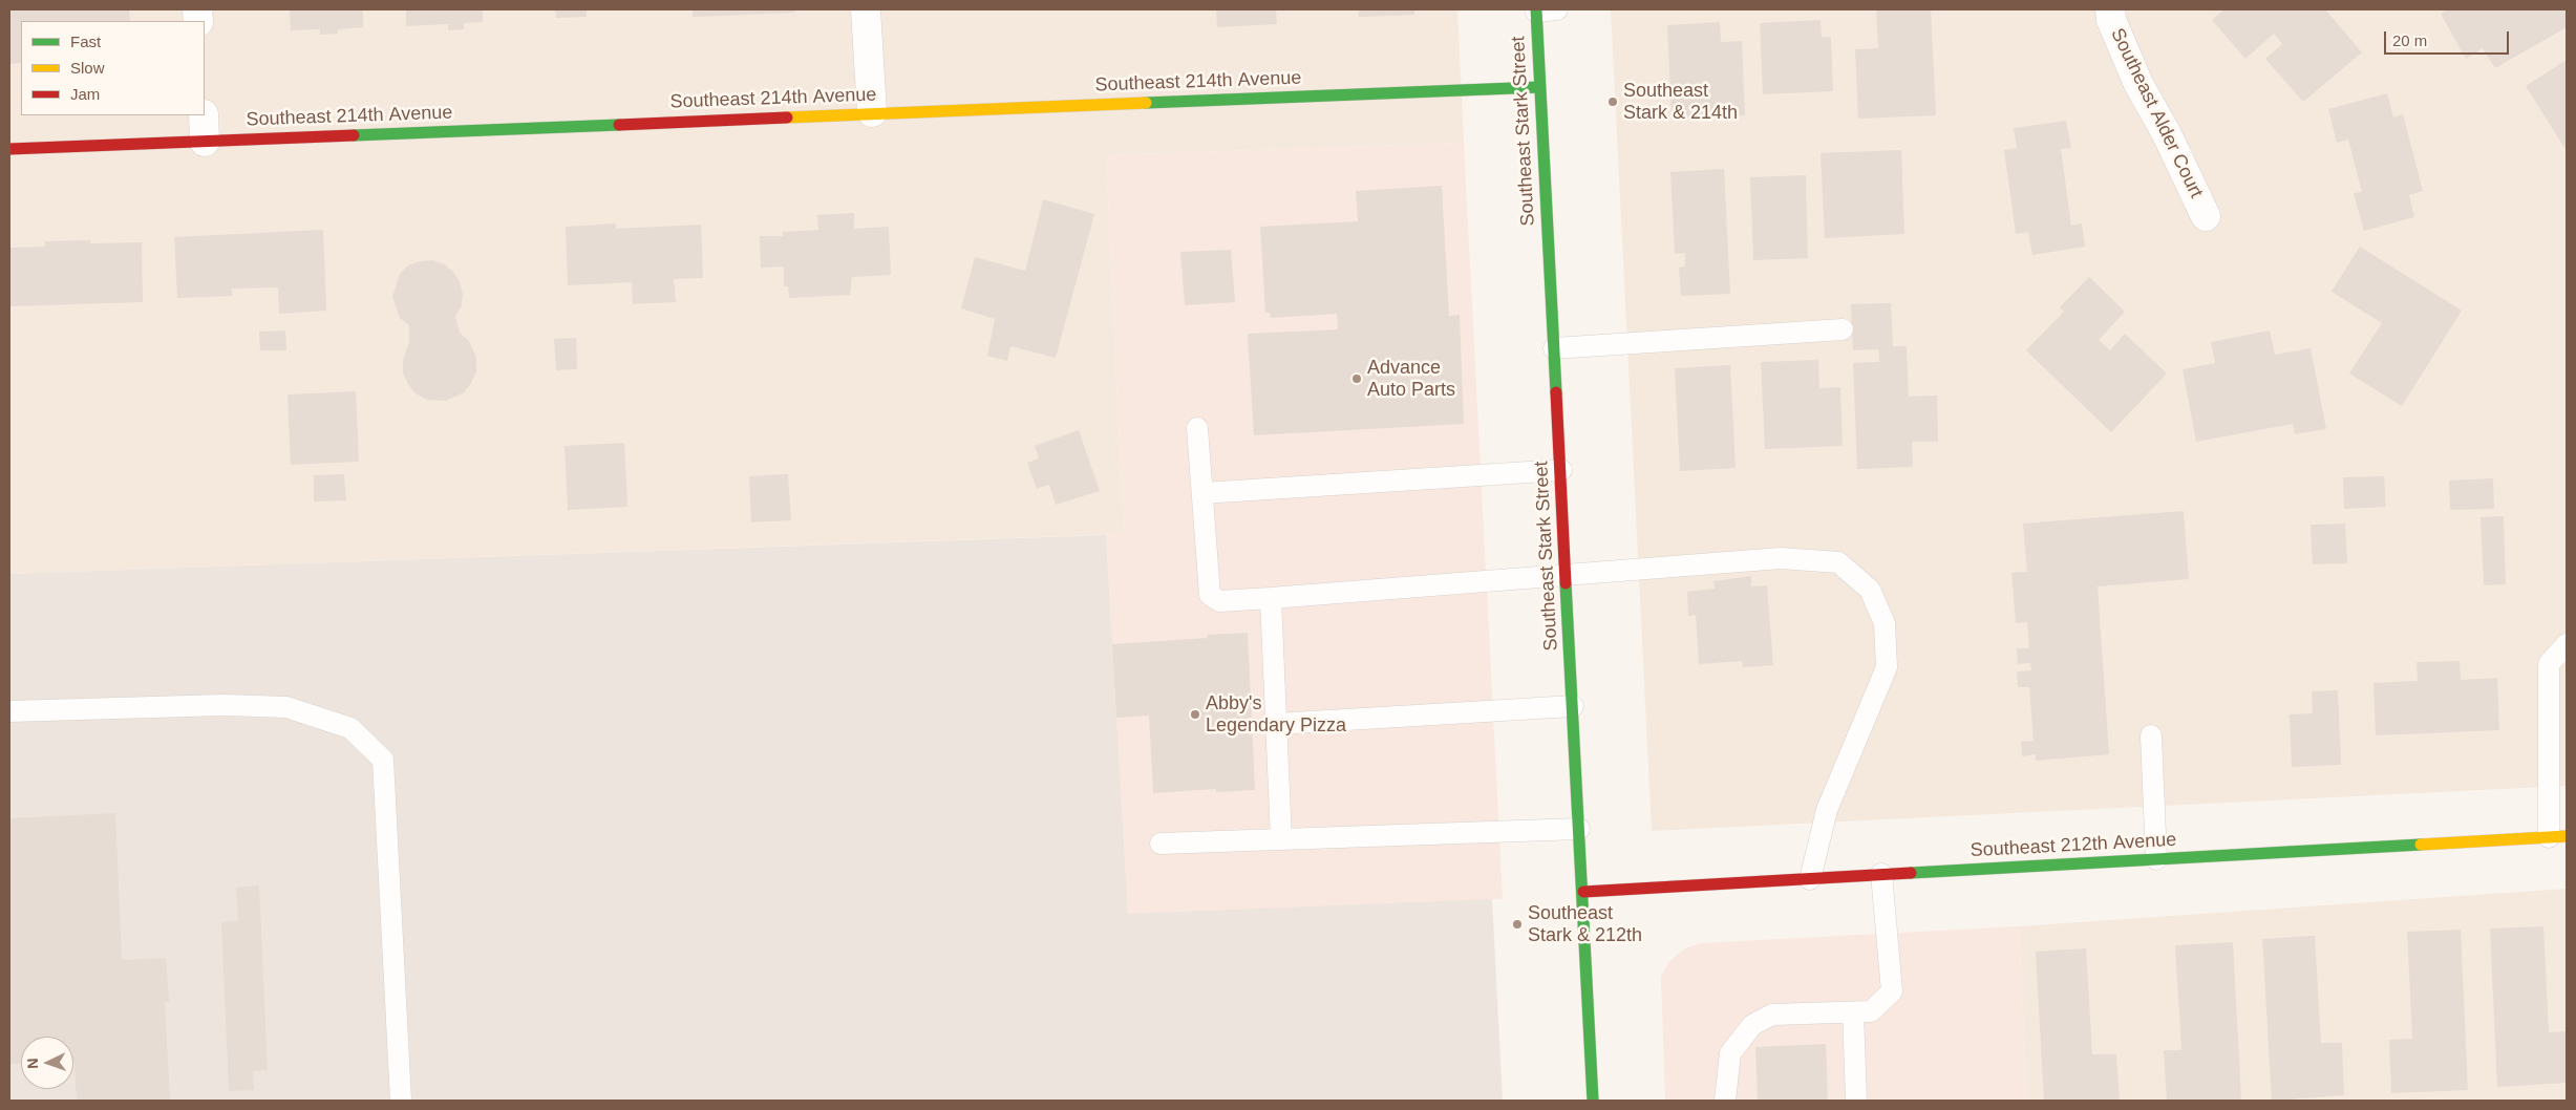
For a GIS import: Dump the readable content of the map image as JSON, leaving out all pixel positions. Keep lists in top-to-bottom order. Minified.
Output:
{"streets":{"street":["Southeast 214th Avenue","Southeast Alder Court","Southeast Stark Street","Southeast 212th Avenue"]},"crossings":[["Southeast 214th Avenue","Southeast Stark Street"],["Southeast Stark Street","Southeast 212th Avenue"]],"places":["Southeast Stark & 214th","Advance Auto Parts","Abby's Legendary Pizza","Southeast Stark & 212th"],"legend":["Fast","Slow","Jam"],"scale_bar":"20 m","north":"left"}
